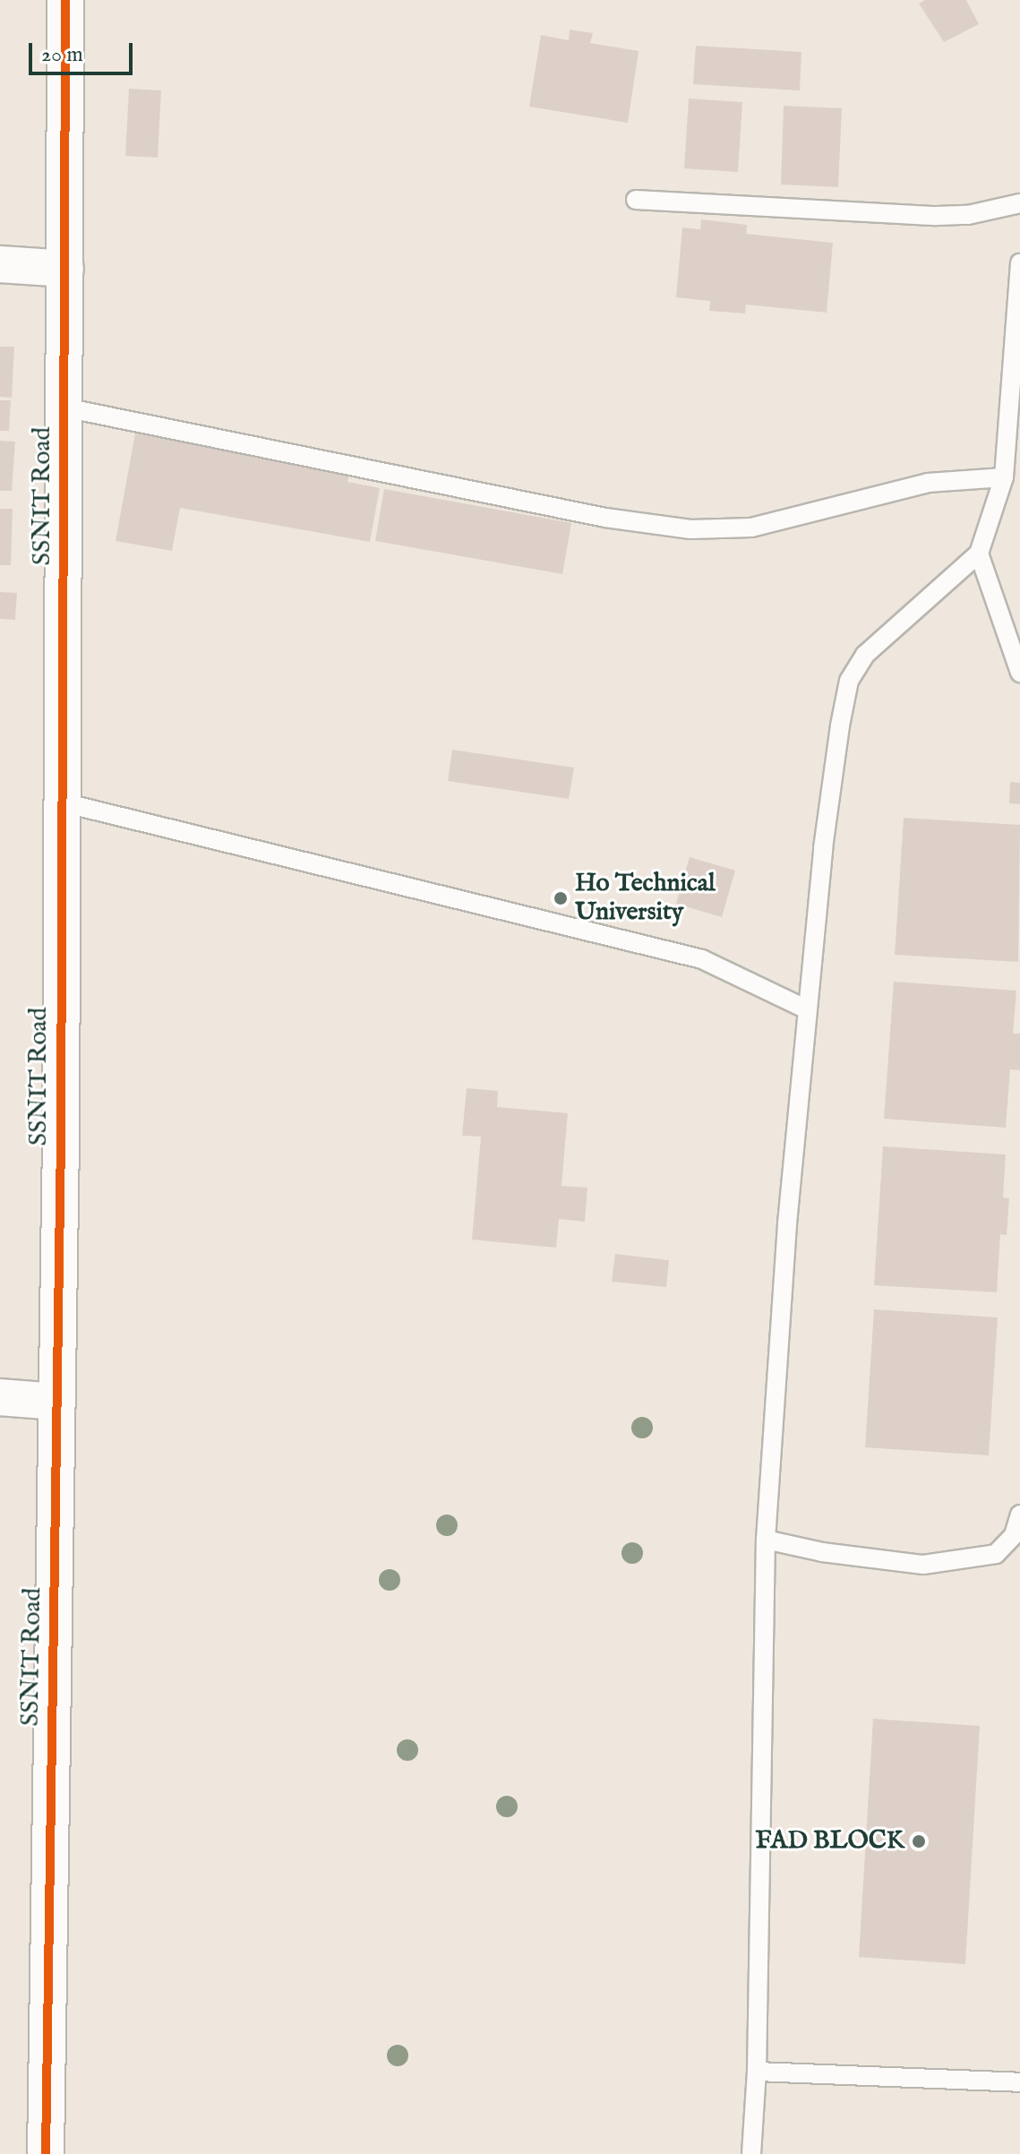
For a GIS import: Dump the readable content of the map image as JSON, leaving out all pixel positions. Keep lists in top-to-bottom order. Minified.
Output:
{"streets":{"street":["SSNIT Road"]},"places":["Ho Technical University","FAD BLOCK"],"scale_bar":"20 m"}
